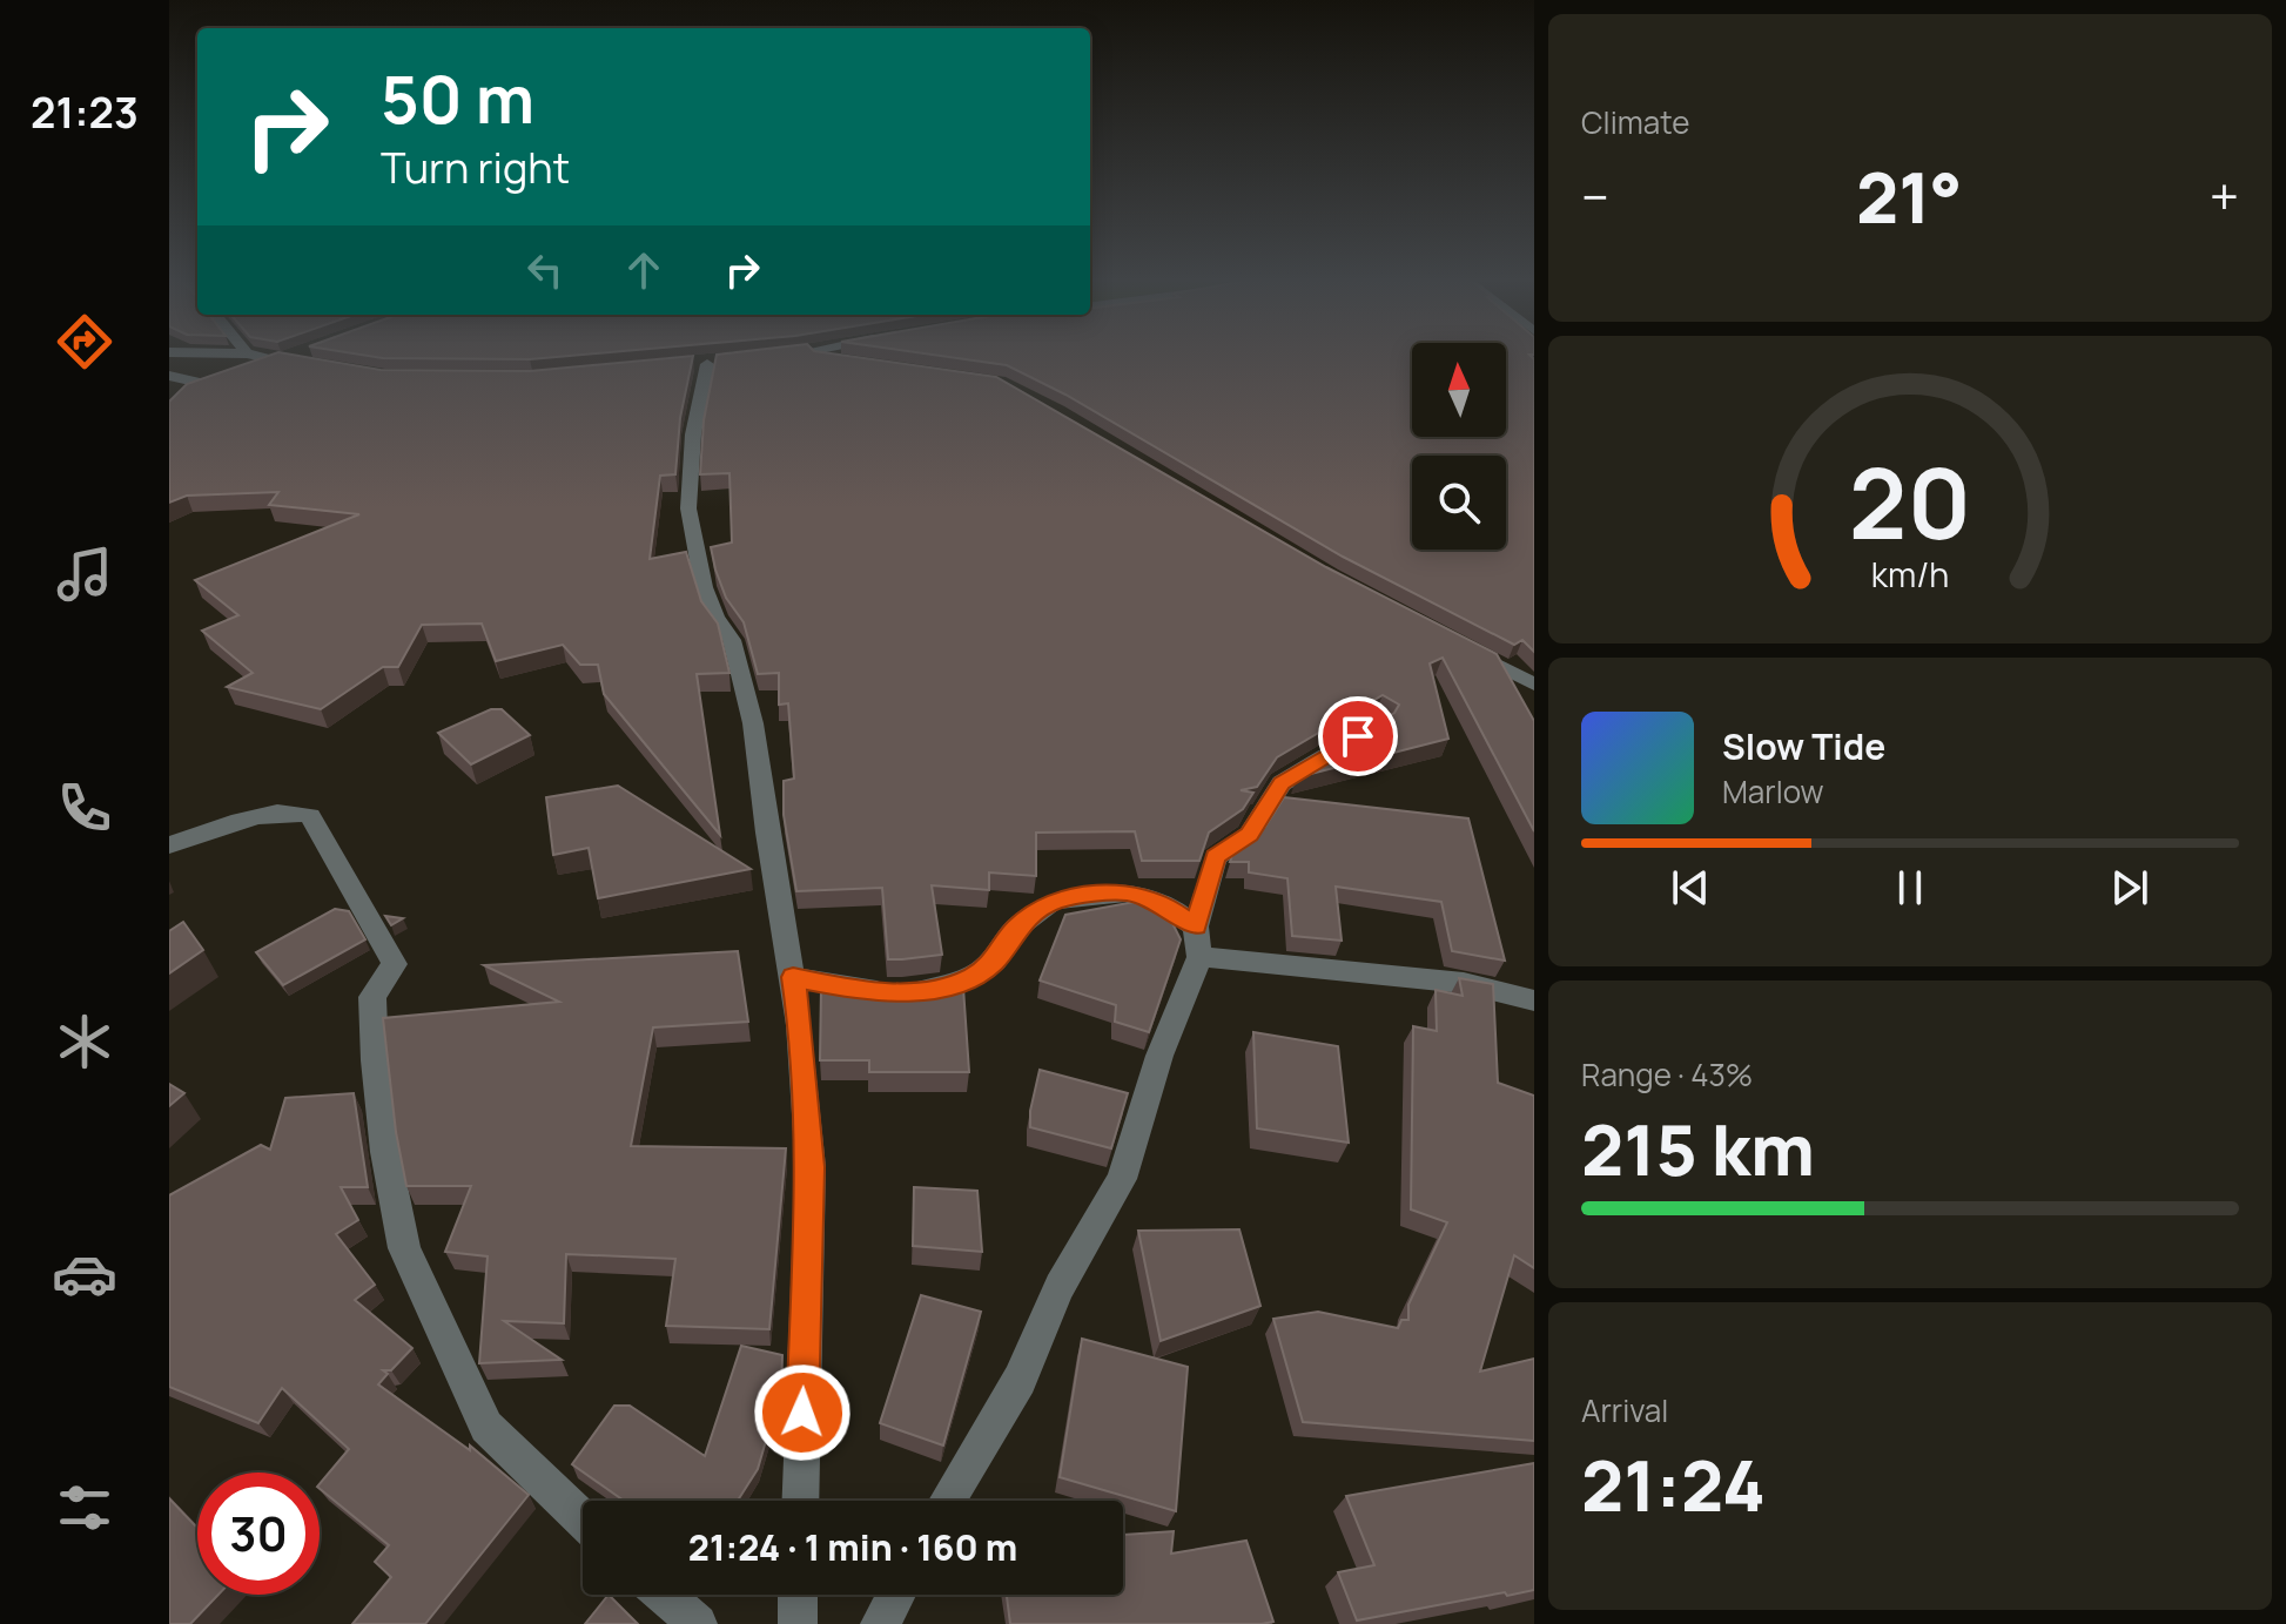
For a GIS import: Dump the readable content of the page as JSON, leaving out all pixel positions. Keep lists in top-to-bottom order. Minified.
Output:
{"north":"top","page":{"tabs":"21:23","tile":["Climate",["Range · 43%","215 km"],["Arrival","21:24"]],"turn":["50 m","Turn right"],"heat":["−","21°","+"],"song":["Slow Tide","Marlow"],"limit":"30","trip":"21:24 · 1 min · 160 m","gauge":["20","km/h"]}}
